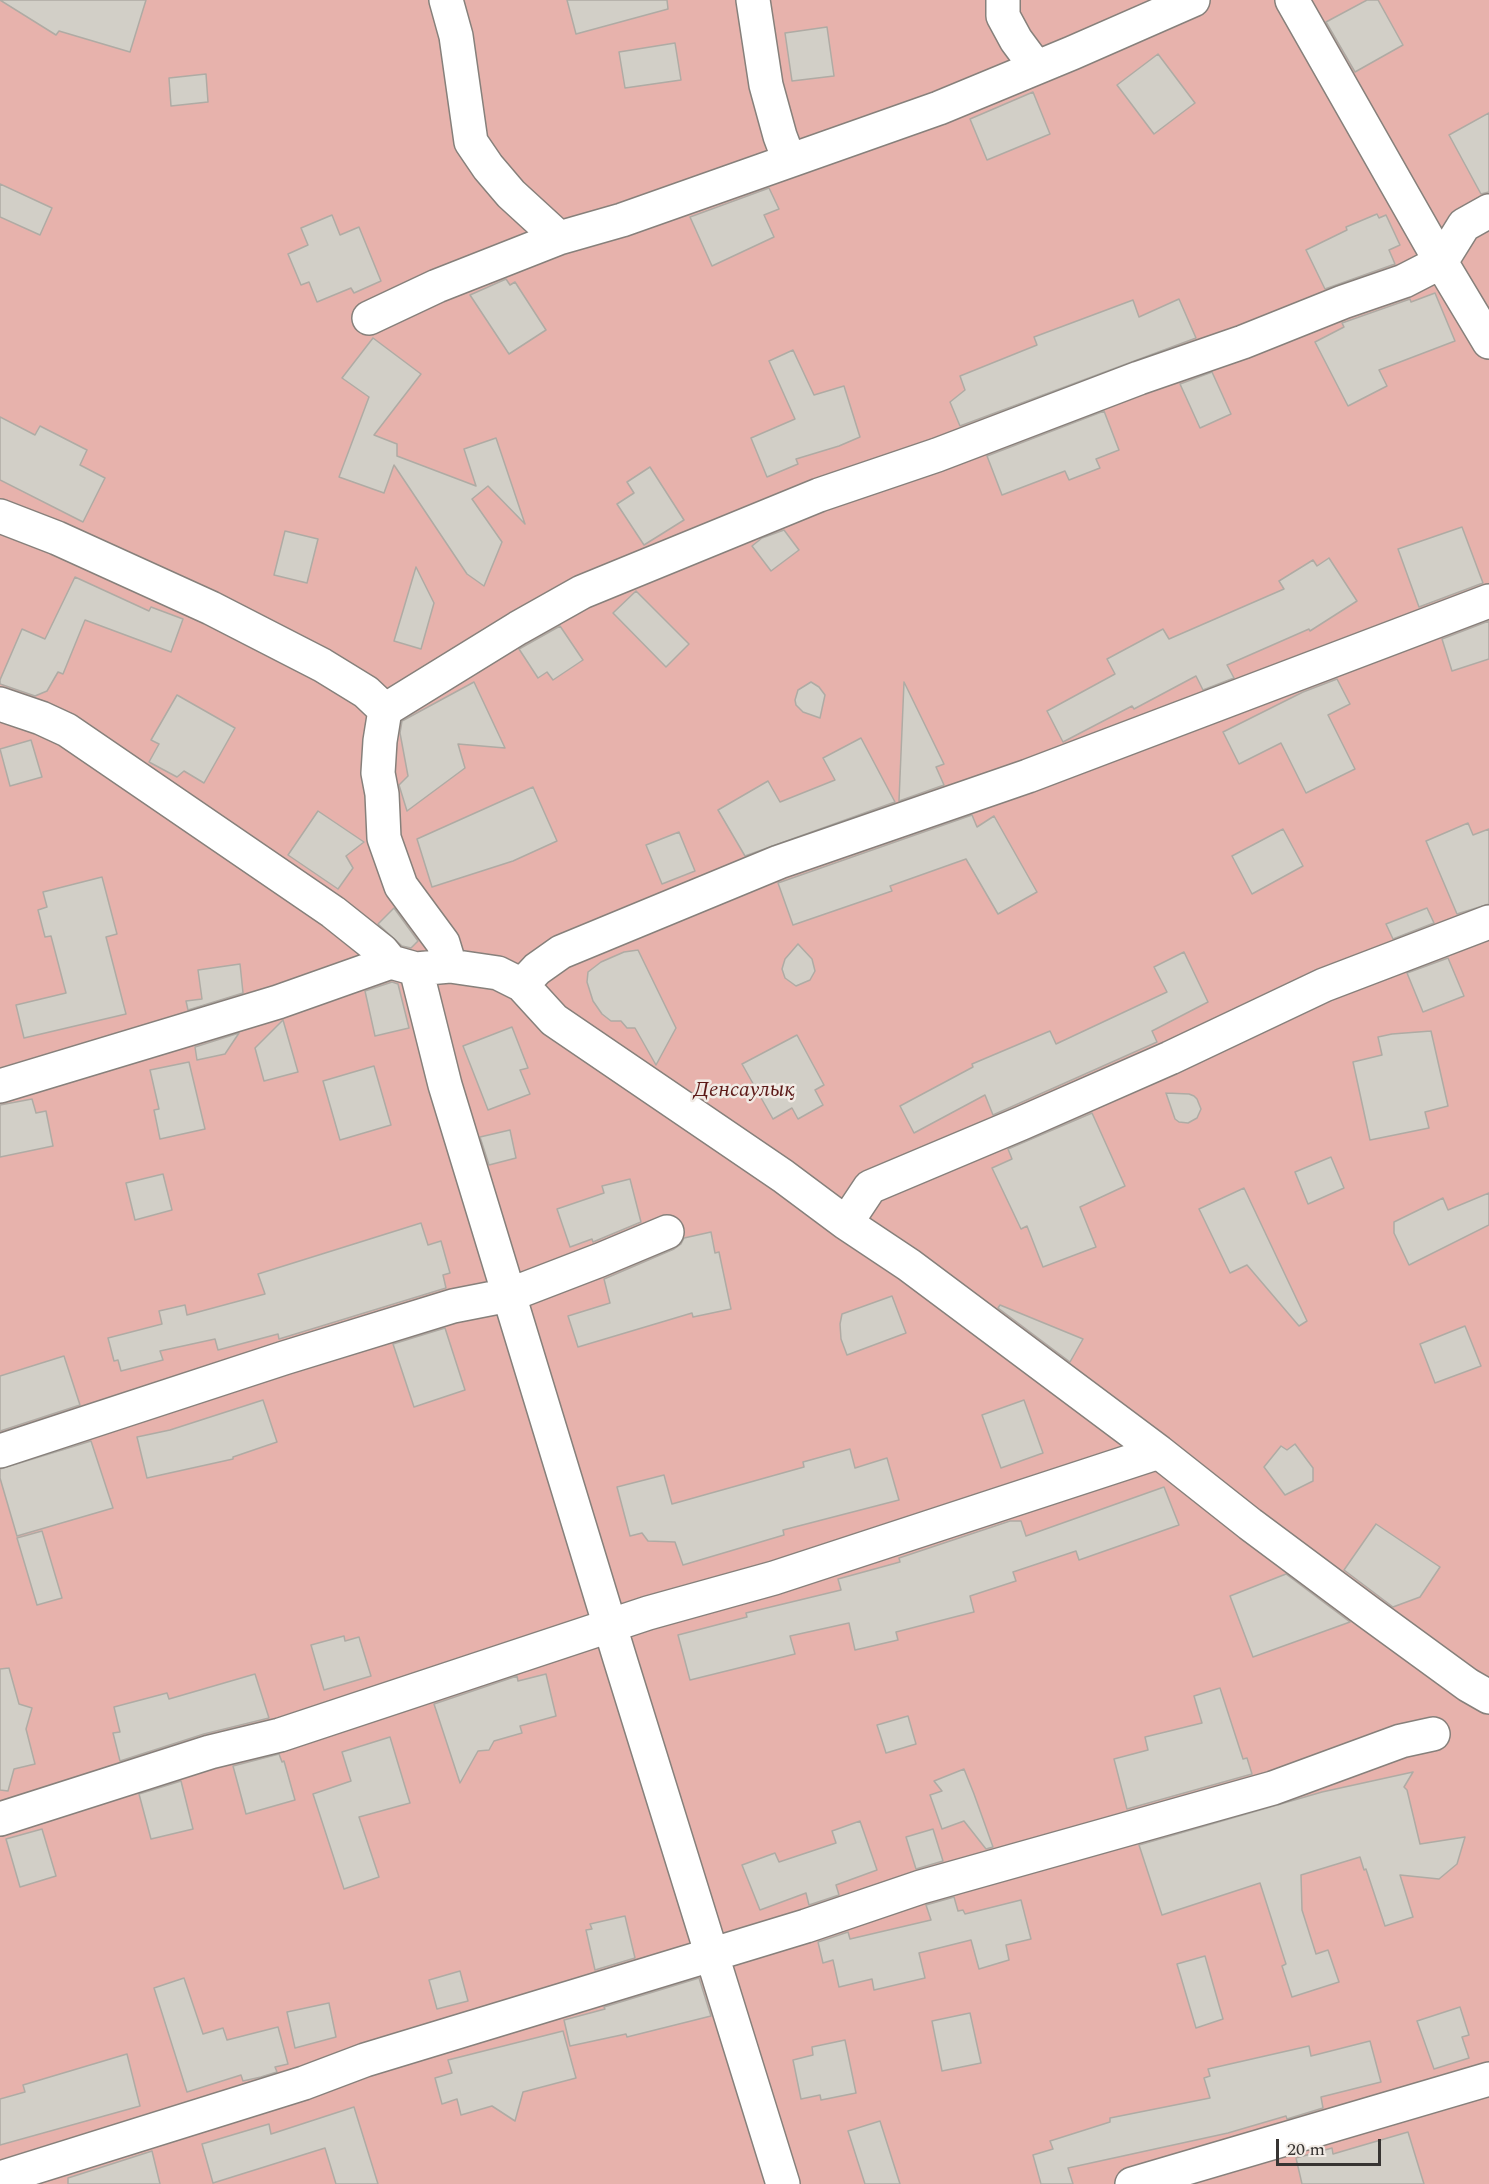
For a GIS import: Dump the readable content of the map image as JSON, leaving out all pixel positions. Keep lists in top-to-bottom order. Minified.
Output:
{"parks":["Денсаулық"],"scale_bar":"20 m"}
